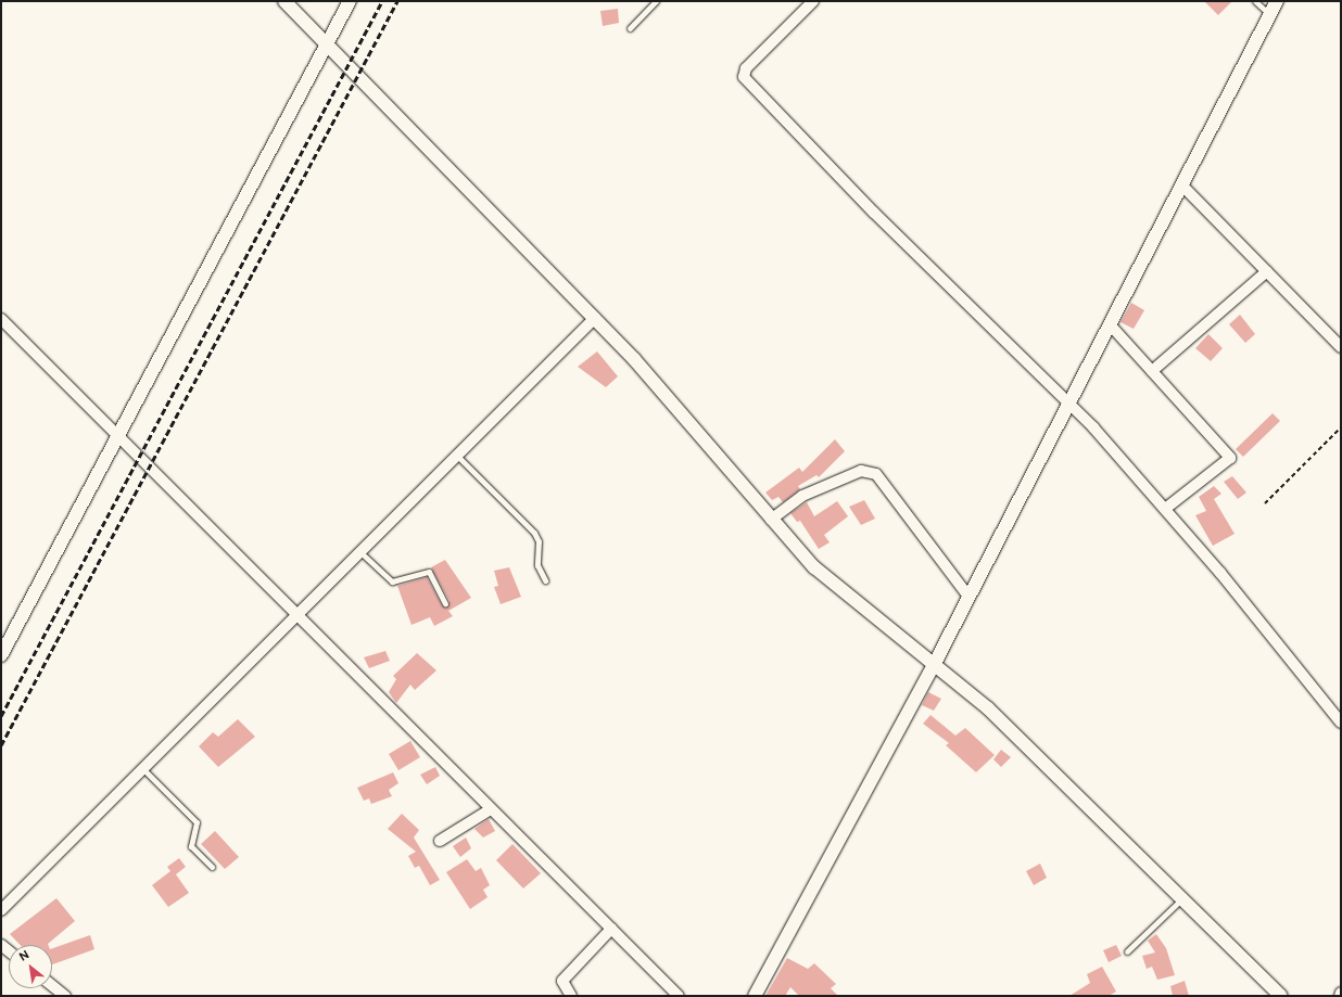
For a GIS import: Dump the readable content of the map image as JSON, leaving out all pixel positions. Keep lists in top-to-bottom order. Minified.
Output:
{"north":"top left"}
